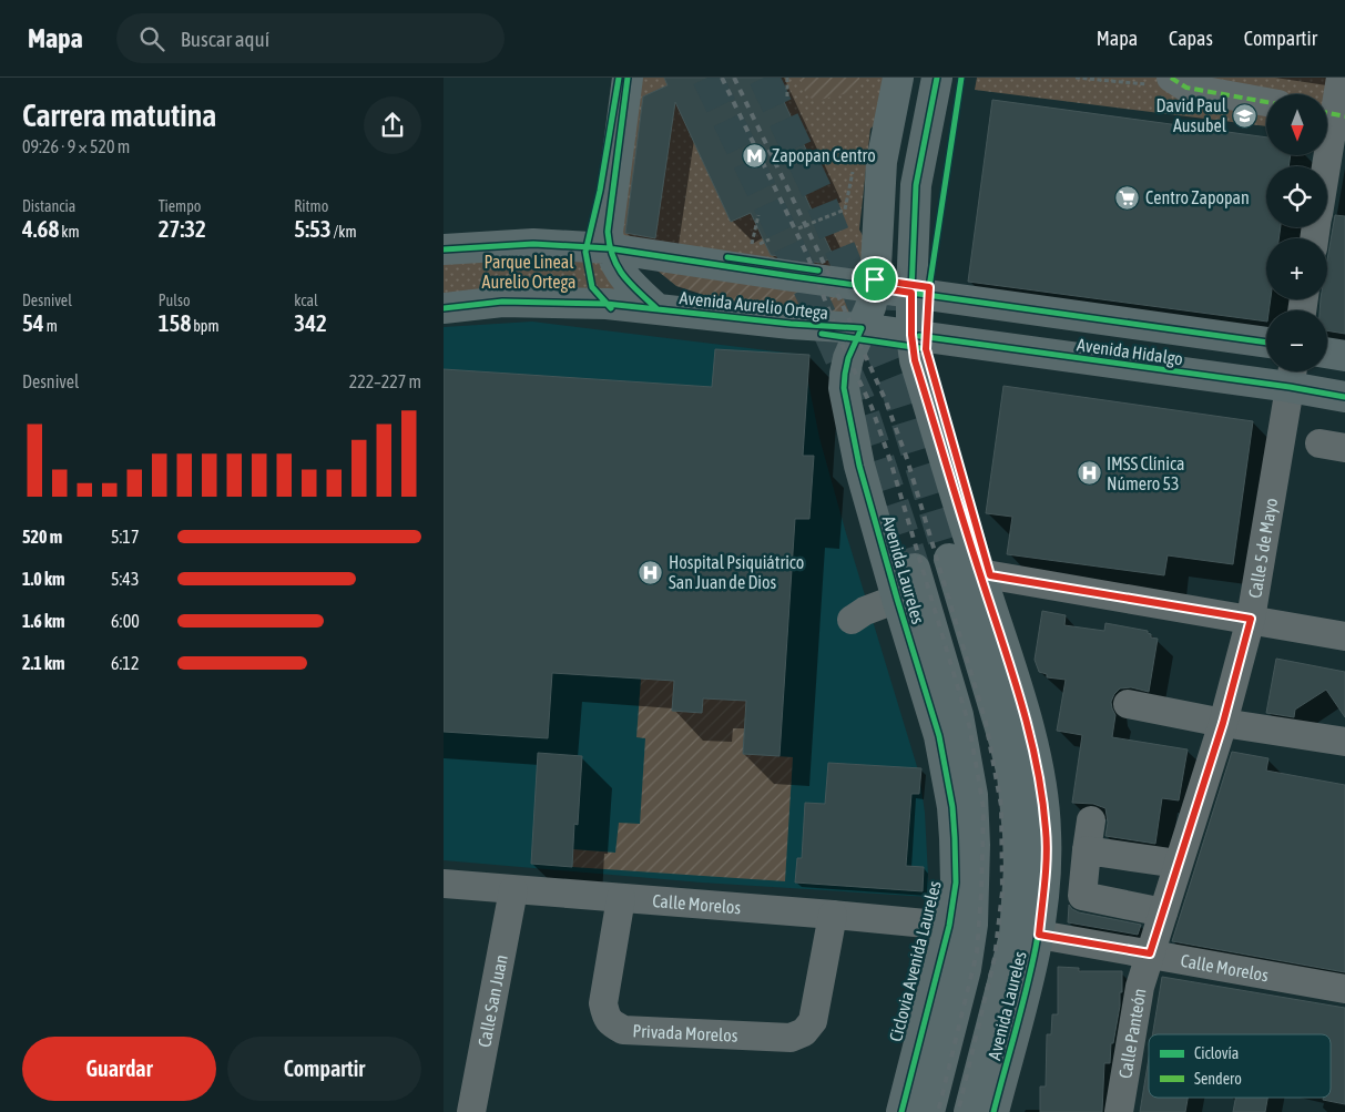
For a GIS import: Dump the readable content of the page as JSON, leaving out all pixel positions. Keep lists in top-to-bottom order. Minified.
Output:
{"streets":{"main road":["Avenida Aurelio Ortega","Avenida Hidalgo","Avenida Laureles"],"street":["Calle 5 de Mayo","Calle Morelos","Calle San Juan","Calle Panteón","Privada Morelos"],"cycle path":["Ciclovia Avenida Laureles"]},"crossings":[["Avenida Aurelio Ortega","Avenida Hidalgo"],["Avenida Aurelio Ortega","Avenida Laureles"],["Avenida Hidalgo","Calle 5 de Mayo"],["Avenida Hidalgo","Avenida Laureles"],["Calle 5 de Mayo","Calle Morelos"],["Calle 5 de Mayo","Calle Panteón"],["Avenida Laureles","Calle Morelos"],["Calle Morelos","Calle San Juan"],["Calle Morelos","Calle Panteón"],["Calle Morelos","Privada Morelos"]],"parks":["Parque Lineal Aurelio Ortega"],"places":{"school or university":["David Paul Ausubel"],"metro station":["Zapopan Centro"],"supermarket":["Centro Zapopan"],"hospital":["IMSS Clínica Número 53","Hospital Psiquiátrico San Juan de Dios"]},"legend":["Ciclovía","Sendero"],"north":"bottom","page":{"header":"Mapa","search":"Buscar aquí","nav":["Mapa","Capas","Compartir"],"heading":["Carrera matutina","09:26 · 9 × 520 m"],"map_buttons":["+","−"],"stats":[["Distancia","4.68 km"],["Tiempo","27:32"],["Ritmo","5:53 /km"],["Desnivel","54 m"],["Pulso","158 bpm"],["kcal","342"]],"chart":["Desnivel","222–227 m"],"list":[{"name":"520 m","note":"5:17"},{"name":"1.0 km","note":"5:43"},{"name":"1.6 km","note":"6:00"},{"name":"2.1 km","note":"6:12"}],"buttons":["Guardar","Compartir"]}}
